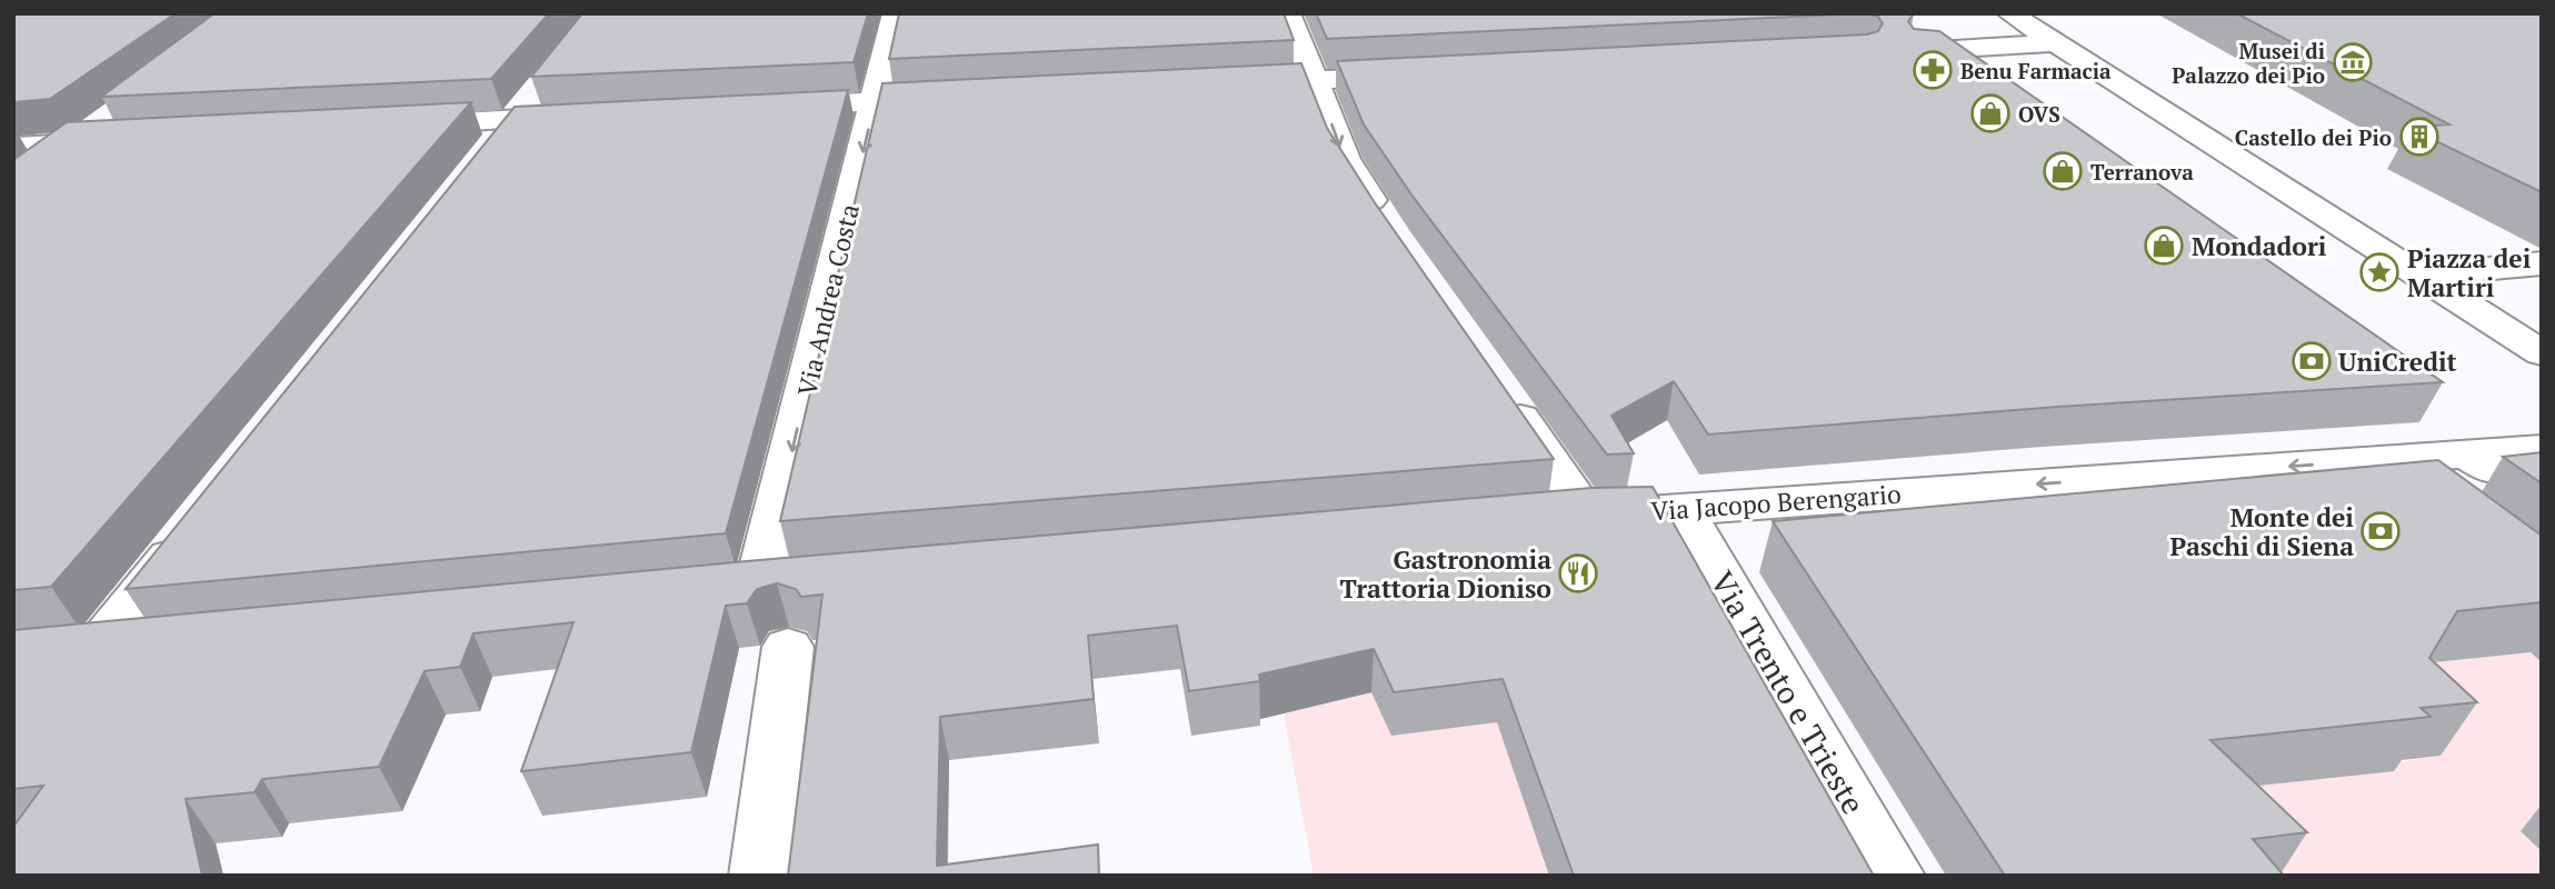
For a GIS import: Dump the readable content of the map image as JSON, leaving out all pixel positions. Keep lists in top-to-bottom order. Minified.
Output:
{"streets":{"street":["Via Andrea Costa","Via Jacopo Berengario","Via Trento e Trieste"]},"crossings":[["Via Jacopo Berengario","Via Trento e Trieste"]],"one_way":["Via Andrea Costa","Via Jacopo Berengario"],"places":{"museum":["Musei di Palazzo dei Pio"],"pharmacy":["Benu Farmacia"],"shop":["OVS","Terranova","Mondadori"],"building":["Castello dei Pio"],"place":["Piazza dei Martiri"],"bank":["UniCredit","Monte dei Paschi di Siena"],"restaurant":["Gastronomia Trattoria Dioniso"]}}
